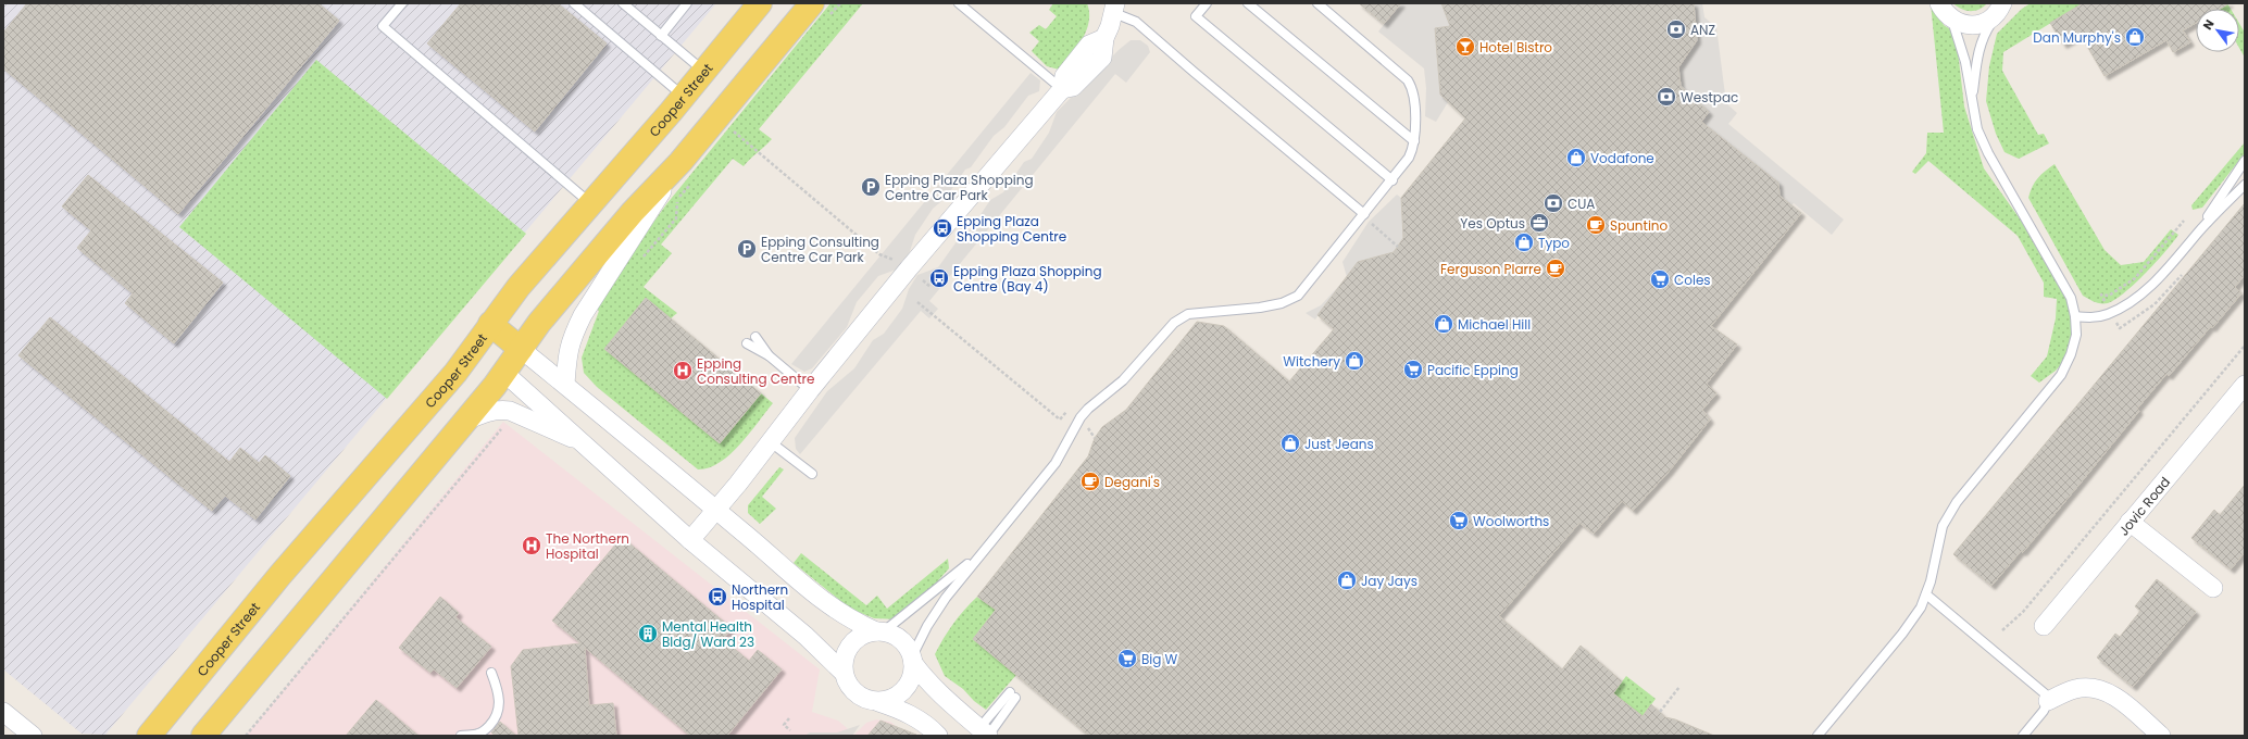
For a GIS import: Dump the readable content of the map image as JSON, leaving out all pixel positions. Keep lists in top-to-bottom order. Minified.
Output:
{"streets":{"main road":["Cooper Street"],"street":["Jovic Road"]},"places":{"bank":["ANZ","Westpac","CUA"],"shop":["Dan Murphy's","Vodafone","Typo","Michael Hill","Witchery","Just Jeans","Jay Jays"],"bar":["Hotel Bistro"],"parking":["Epping Plaza Shopping Centre Car Park","Epping Consulting Centre Car Park"],"office":["Yes Optus"],"cafe":["Spuntino","Ferguson Plarre","Degani's"],"bus stop":["Epping Plaza Shopping Centre","Epping Plaza Shopping Centre (Bay 4)","Northern Hospital"],"supermarket":["Coles","Pacific Epping","Woolworths","Big W"],"hospital":["Epping Consulting Centre","The Northern Hospital"],"building":["Mental Health Bldg/ Ward 23"]},"north":"top left"}
